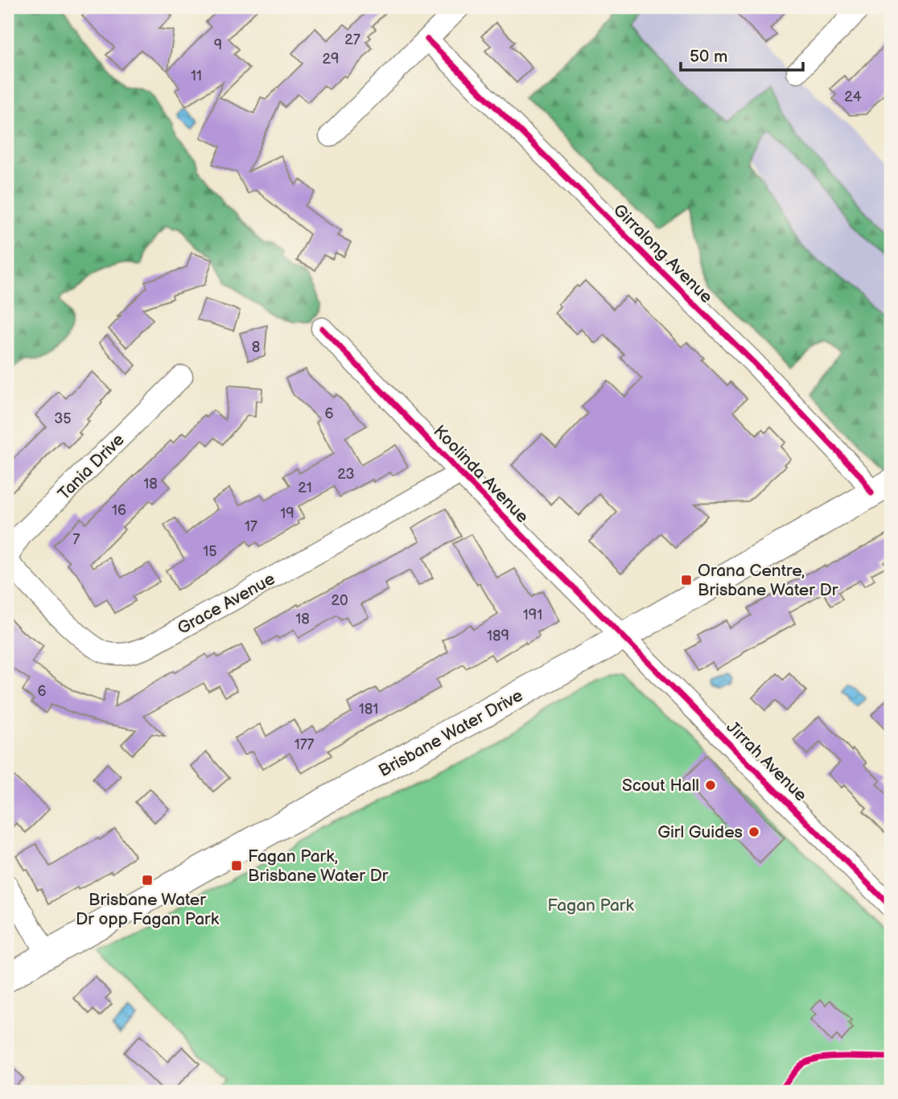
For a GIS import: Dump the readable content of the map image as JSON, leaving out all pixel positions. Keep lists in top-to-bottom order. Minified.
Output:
{"streets":{"main road":["Brisbane Water Drive"],"street":["Girralong Avenue","Tania Drive","Koolinda Avenue","Grace Avenue","Jirrah Avenue"]},"crossings":[["Girralong Avenue","Brisbane Water Drive"],["Tania Drive","Grace Avenue"],["Koolinda Avenue","Grace Avenue"],["Koolinda Avenue","Brisbane Water Drive"],["Koolinda Avenue","Jirrah Avenue"],["Brisbane Water Drive","Jirrah Avenue"]],"parks":["Fagan Park"],"places":{"transit":["Orana Centre, Brisbane Water Dr","Fagan Park, Brisbane Water Dr","Brisbane Water Dr opp Fagan Park"],"other":["Scout Hall","Girl Guides"]},"house_numbers":["27","9","29","11","24","8","6","35","23","18","21","16","19","17","7","15","20","191","18","189","6","181","177"],"scale_bar":"50 m"}
